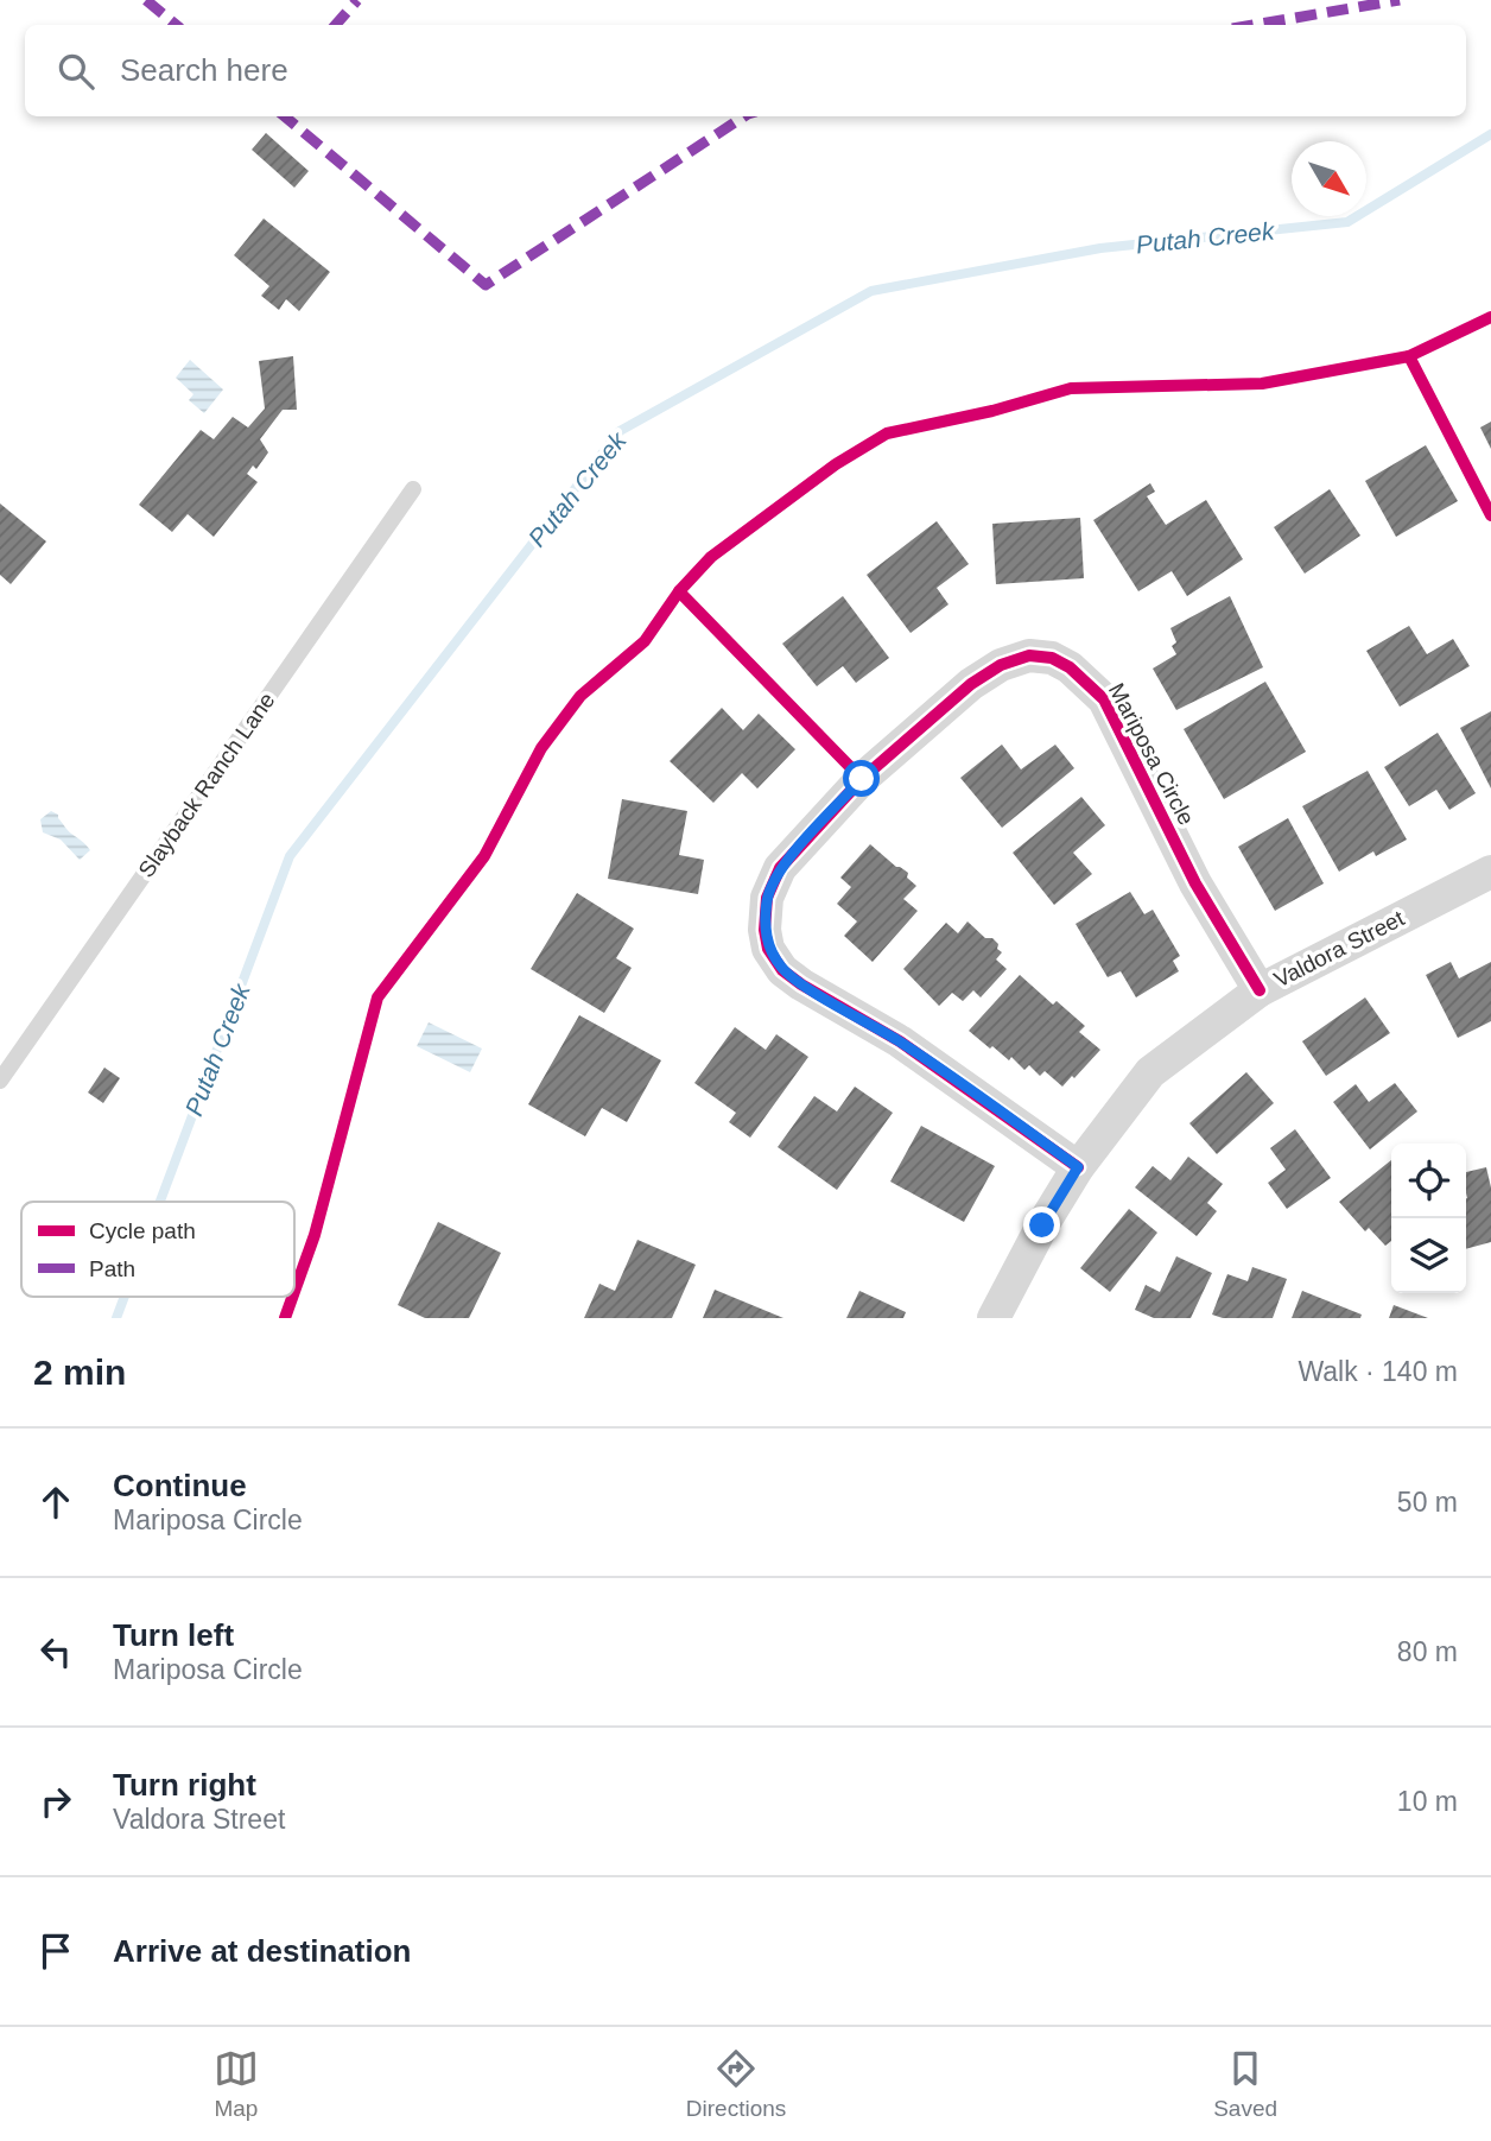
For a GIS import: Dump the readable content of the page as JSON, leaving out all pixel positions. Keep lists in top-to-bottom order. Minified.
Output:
{"streets":{"street":["Mariposa Circle","Valdora Street"],"lane":["Slayback Ranch Lane"]},"crossings":[["Mariposa Circle","Valdora Street"]],"water":["Putah Creek"],"legend":["Cycle path","Path"],"north":"bottom right","page":{"search":"Search here","heading":["2 min","Walk · 140 m"],"list":[["Continue","Mariposa Circle","50 m"],["Turn left","Mariposa Circle","80 m"],["Turn right","Valdora Street","10 m"],"Arrive at destination"],"nav":["Map","Directions","Saved"]}}
